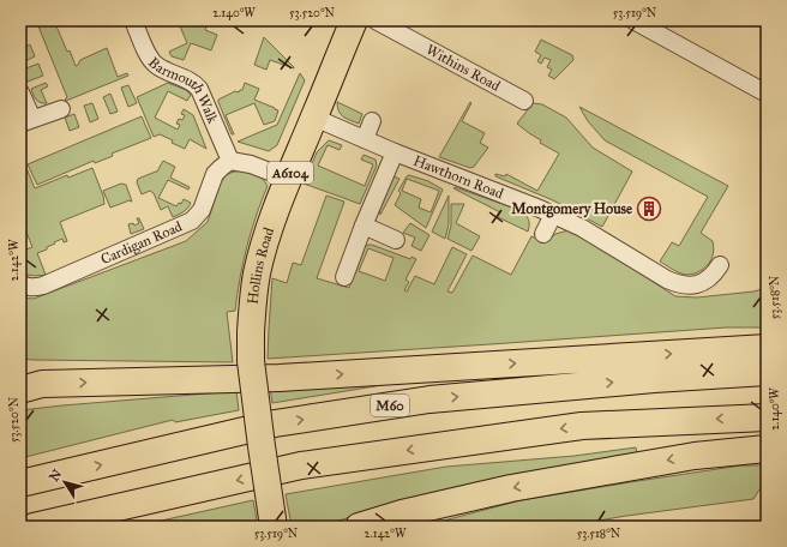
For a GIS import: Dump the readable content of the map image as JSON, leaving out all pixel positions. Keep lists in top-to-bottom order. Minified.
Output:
{"streets":{"main road":["A6104","Hollins Road","M60"],"street":["Withins Road","Barmouth Walk","Hawthorn Road","Cardigan Road"]},"crossings":[["Barmouth Walk","Cardigan Road"],["Hawthorn Road","Hollins Road"]],"places":{"building":["Montgomery House"]},"north":"top left","coordinates":["2.140°W","53.520°N","53.519°N","2.142°W","53.518°N"]}
